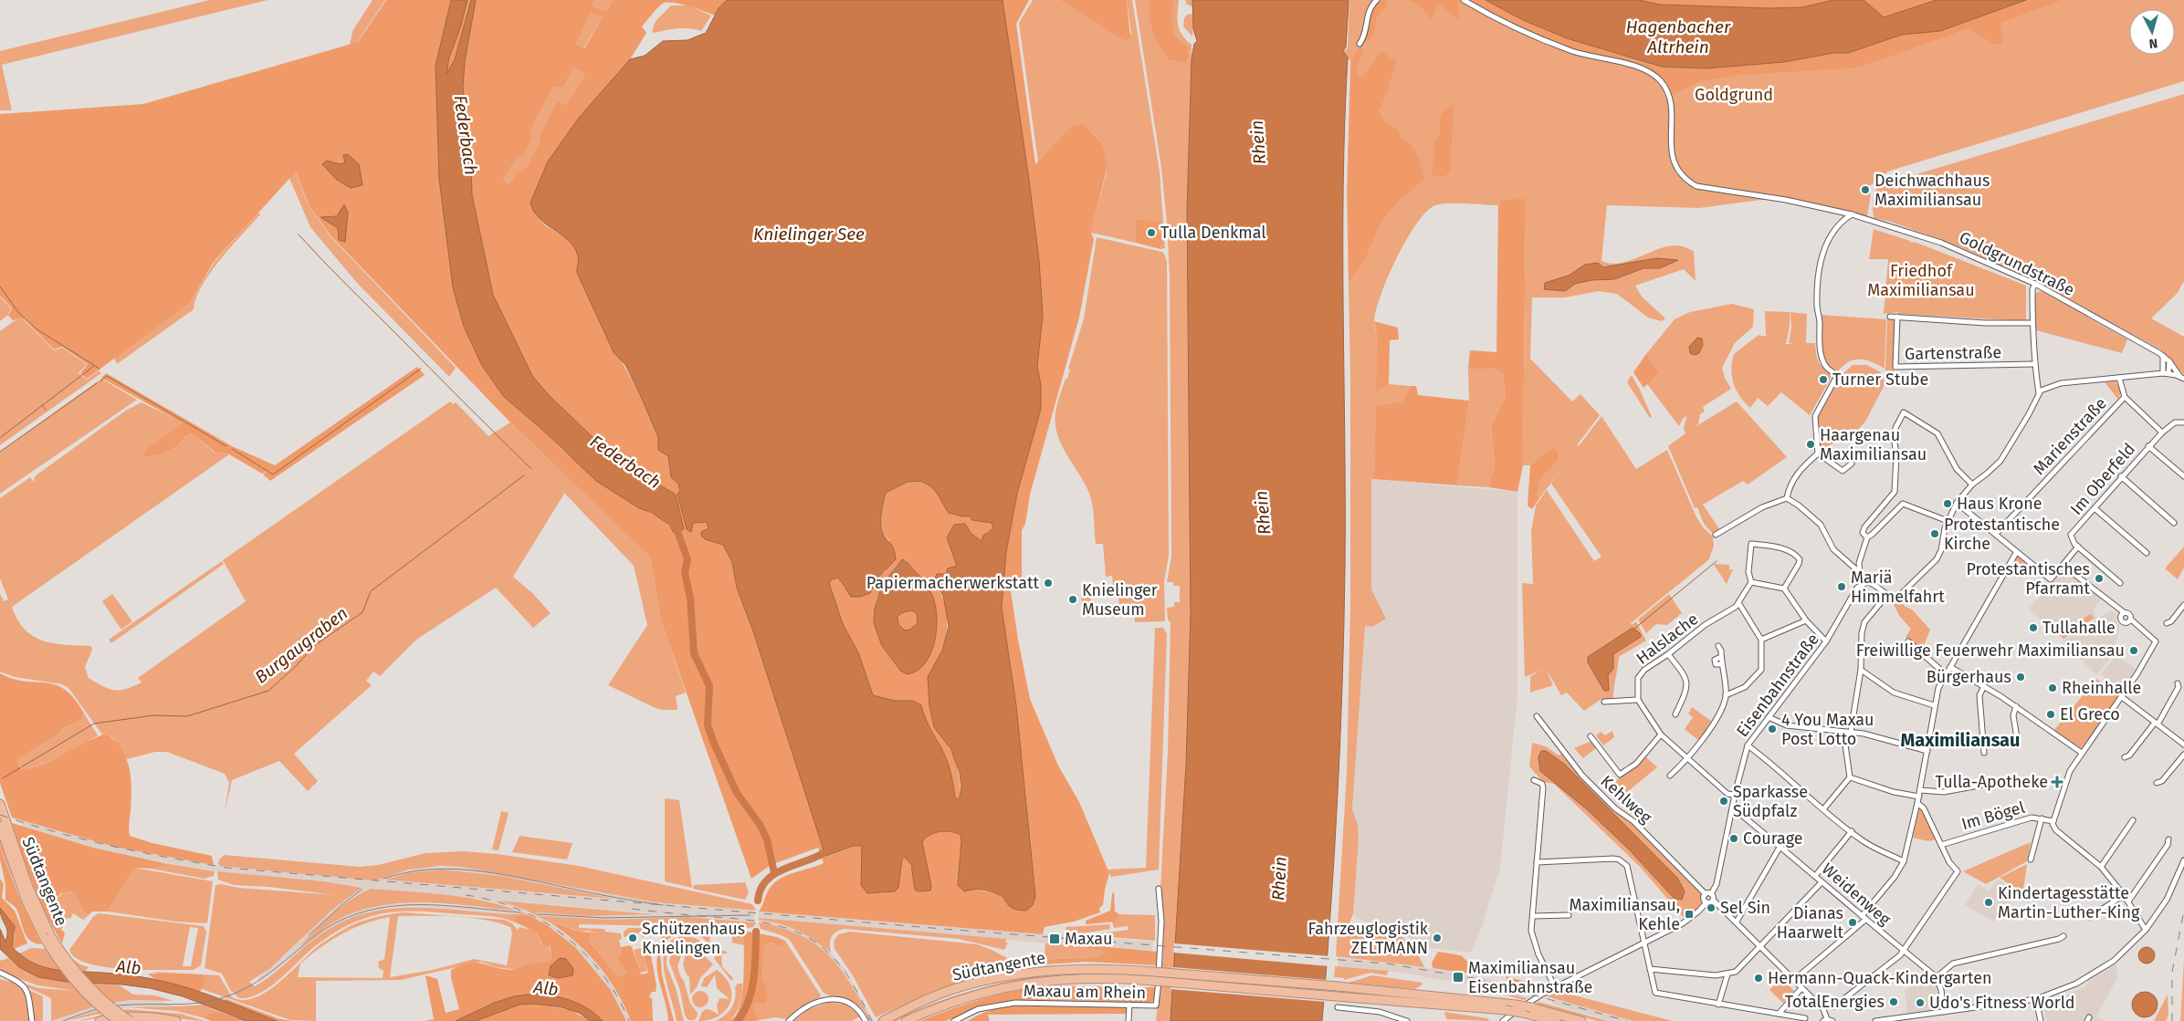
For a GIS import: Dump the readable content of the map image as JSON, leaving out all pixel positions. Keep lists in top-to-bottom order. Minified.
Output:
{"streets":{"highway":["Südtangente"],"street":["Goldgrundstraße","Gartenstraße","Marienstraße","Im Oberfeld","Halslache","Eisenbahnstraße","Kehlweg","Im Bögel","Weidenweg","Maxau am Rhein"]},"crossings":[["Eisenbahnstraße","Weidenweg"]],"districts":["Maximiliansau"],"water":["Hagenbacher Altrhein","Federbach","Rhein","Knielinger See","Burgaugraben","Alb"],"parks":["Goldgrund","Friedhof Maximiliansau"],"places":{"other":["Deichwachhaus Maximiliansau","Tulla Denkmal","Turner Stube","Haargenau Maximiliansau","Haus Krone","Protestantische Kirche","Protestantisches Pfarramt","Papiermacherwerkstatt","Mariä Himmelfahrt","Knielinger Museum","Tullahalle","Freiwillige Feuerwehr Maximiliansau","Bürgerhaus","Rheinhalle","El Greco","4 You Maxau Post Lotto","Sparkasse Südpfalz","Courage","Kindertagesstätte Martin-Luther-King","Sel Sin","Dianas Haarwelt","Schützenhaus Knielingen","Fahrzeuglogistik ZELTMANN","Hermann-Quack-Kindergarten","TotalEnergies","Udo's Fitness World"],"health":["Tulla-Apotheke"],"transit":["Maximiliansau, Kehle","Maxau","Maximiliansau Eisenbahnstraße"]},"north":"bottom"}
